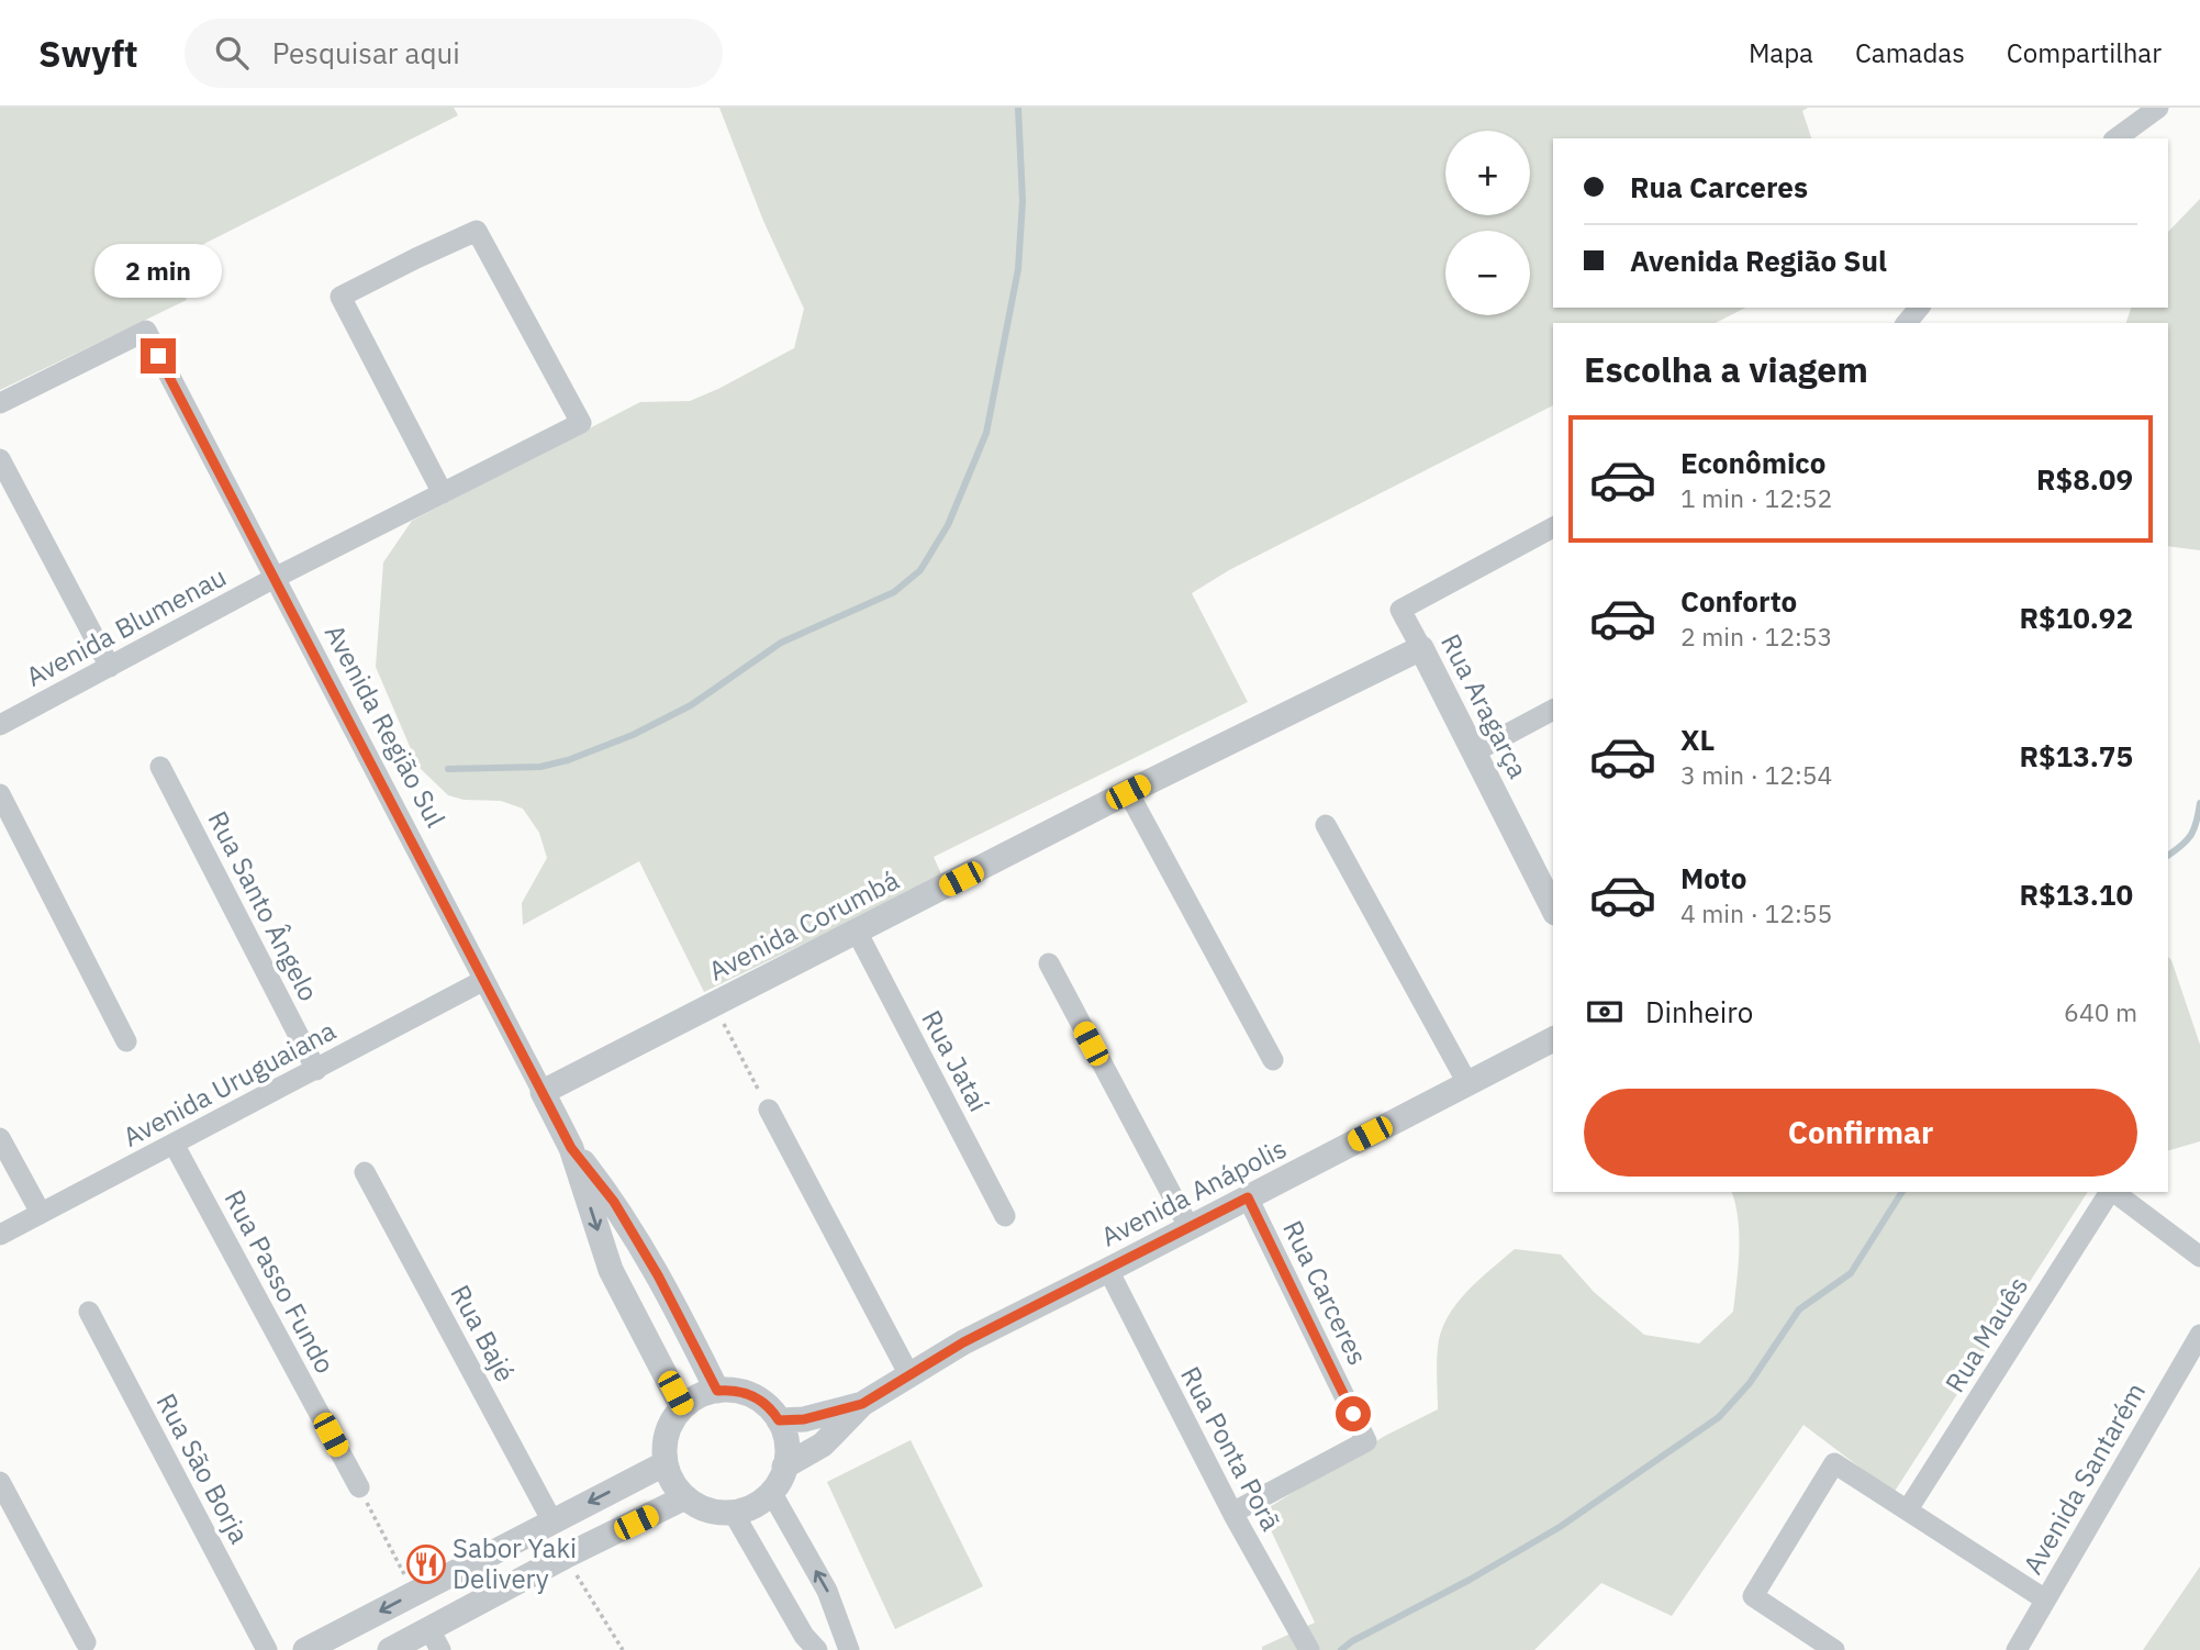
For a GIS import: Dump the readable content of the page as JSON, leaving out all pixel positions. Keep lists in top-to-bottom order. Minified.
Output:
{"streets":{"street":["Avenida Blumenau","Rua Aragarça","Avenida Região Sul","Rua Santo Ângelo","Avenida Corumbá","Rua Jataí","Avenida Uruguaiana","Avenida Anápolis","Rua Passo Fundo","Rua Carceres","Rua Bajé","Rua Mauês","Rua Ponta Porã","Rua São Borja","Avenida Santarém"]},"crossings":[["Avenida Blumenau","Avenida Região Sul"],["Rua Aragarça","Avenida Corumbá"],["Avenida Região Sul","Avenida Corumbá"],["Avenida Região Sul","Avenida Uruguaiana"],["Avenida Região Sul","Avenida Anápolis"],["Rua Santo Ângelo","Avenida Uruguaiana"],["Avenida Corumbá","Rua Jataí"],["Avenida Uruguaiana","Rua Passo Fundo"],["Avenida Anápolis","Rua Carceres"],["Avenida Anápolis","Rua Ponta Porã"],["Rua Carceres","Rua Ponta Porã"]],"places":{"restaurant":["Sabor Yaki Delivery"]},"page":{"header":"Swyft","search":"Pesquisar aqui","nav":["Mapa","Camadas","Compartilhar"],"map_buttons":["+","−"],"banner":["Rua Carceres","Avenida Região Sul"],"bubble":"2 min","heading":"Escolha a viagem","list":[{"name":"Econômico","note":"1 min · 12:52","value":"R$8.09"},{"name":"Conforto","note":"2 min · 12:53","value":"R$10.92"},{"name":"XL","note":"3 min · 12:54","value":"R$13.75"},{"name":"Moto","note":"4 min · 12:55","value":"R$13.10"}],"pay":["Dinheiro","640 m"],"buttons":"Confirmar"}}
